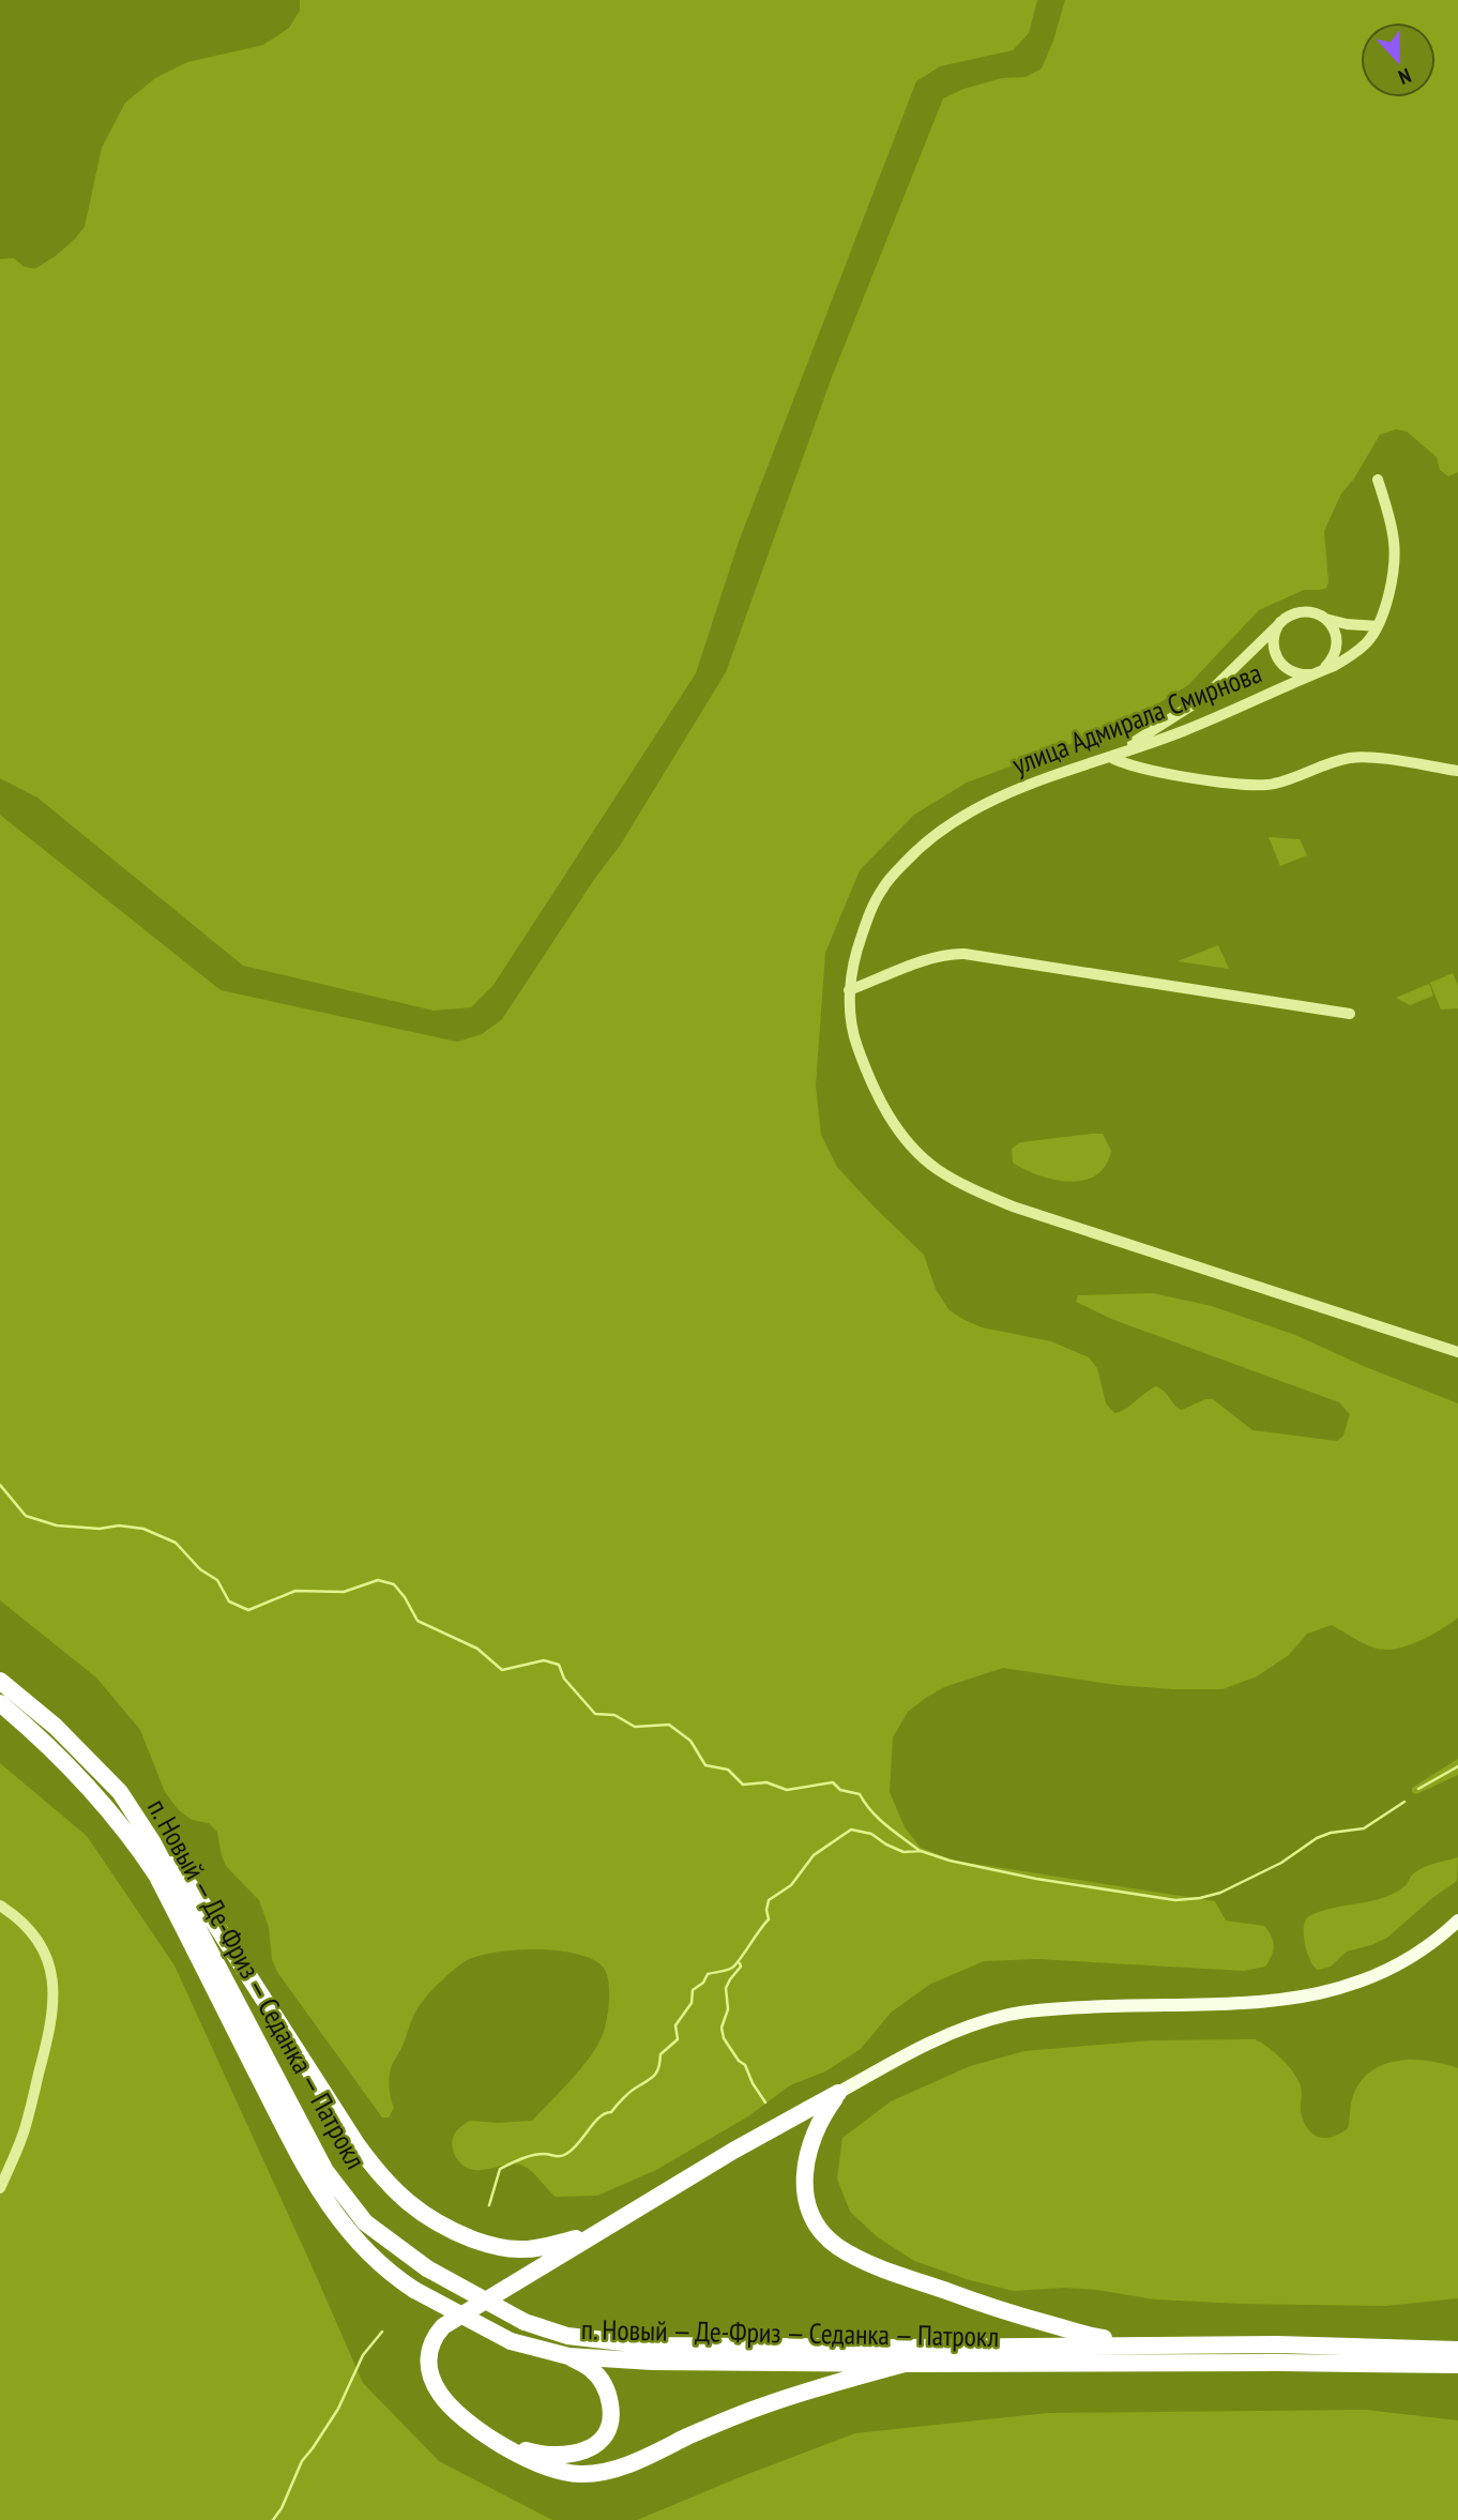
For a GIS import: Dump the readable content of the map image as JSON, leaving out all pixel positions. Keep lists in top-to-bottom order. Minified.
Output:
{"streets":{"highway":["п. Новый — Де-Фриз — Седанка — Патрокл"],"street":["улица Адмирала Смирнова"]},"north":"bottom"}
